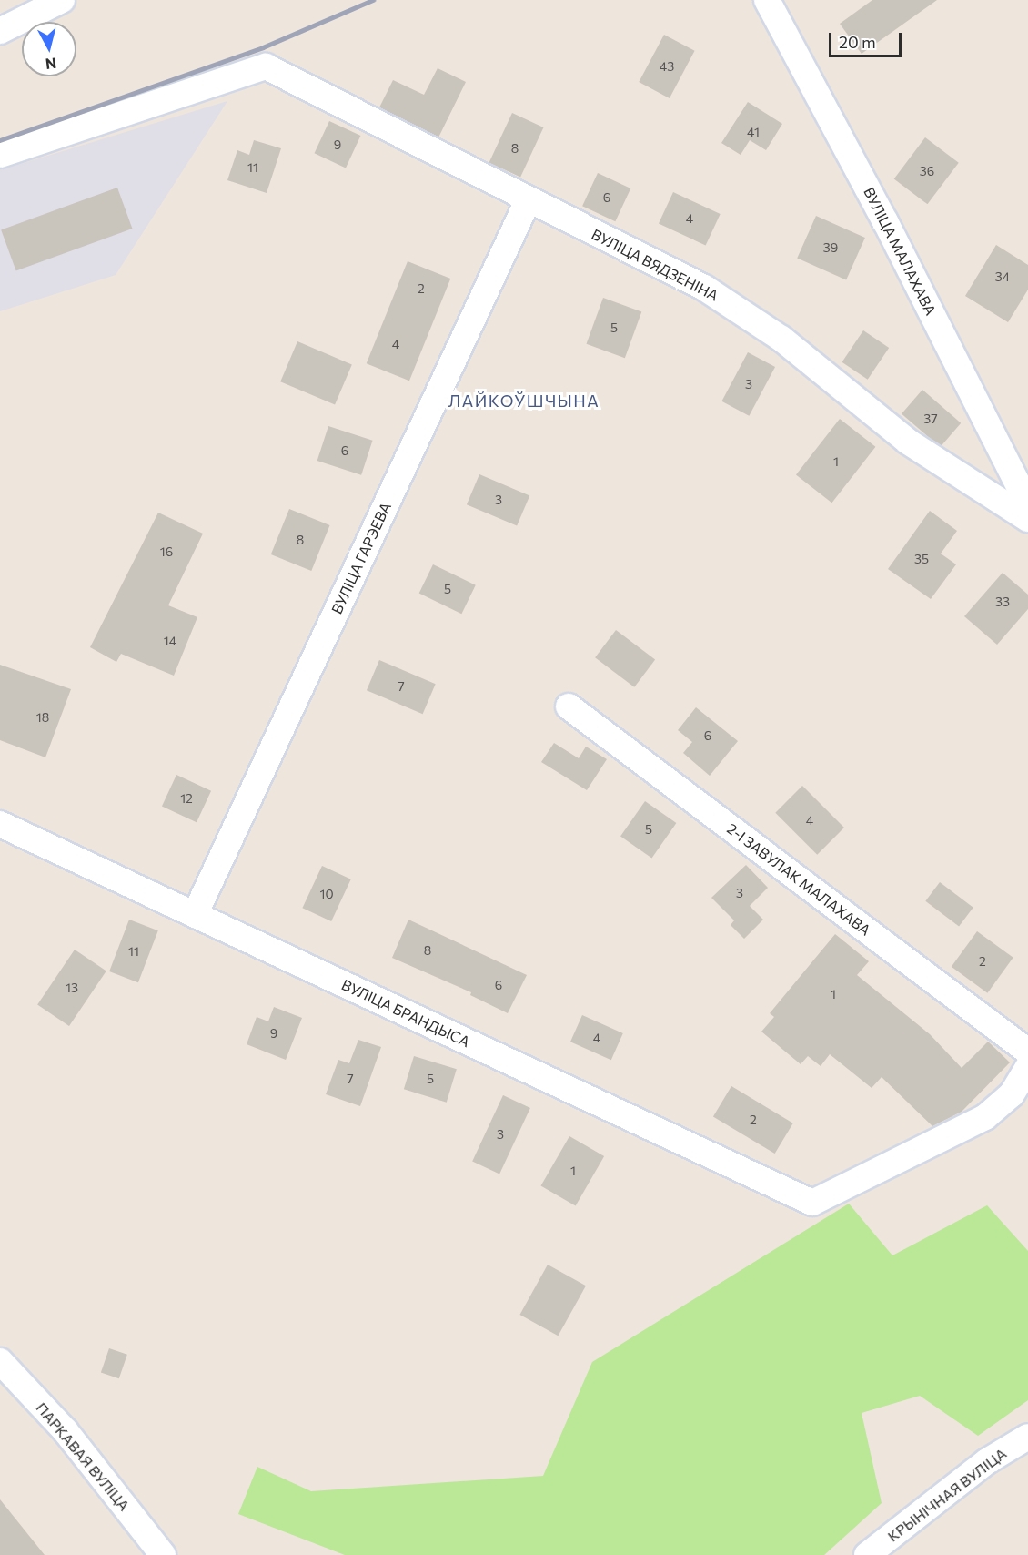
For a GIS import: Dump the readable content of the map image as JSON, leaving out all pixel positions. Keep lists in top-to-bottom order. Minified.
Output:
{"streets":{"street":["ВУЛІЦА МАЛАХАВА","ВУЛІЦА ВЯДЗЕНІНА","ВУЛІЦА ГАРЭЕВА","2-І ЗАВУЛАК МАЛАХАВА","ВУЛІЦА БРАНДЫСА","ПАРКАВАЯ ВУЛІЦА","КРЫНІЧНАЯ ВУЛІЦА"]},"crossings":[["ВУЛІЦА ВЯДЗЕНІНА","ВУЛІЦА ГАРЭЕВА"],["ВУЛІЦА ГАРЭЕВА","ВУЛІЦА БРАНДЫСА"]],"districts":["ЛАЙКОЎШЧЫНА"],"house_numbers":["43","41","9","8","11","36","6","4","39","34","2","5","4","3","37","6","1","3","8","16","35","5","33","14","7","18","6","12","4","5","3","10","8","11","2","6","13","1","9","4","7","5","2","3","1"],"scale_bar":"20 m","north":"bottom"}
